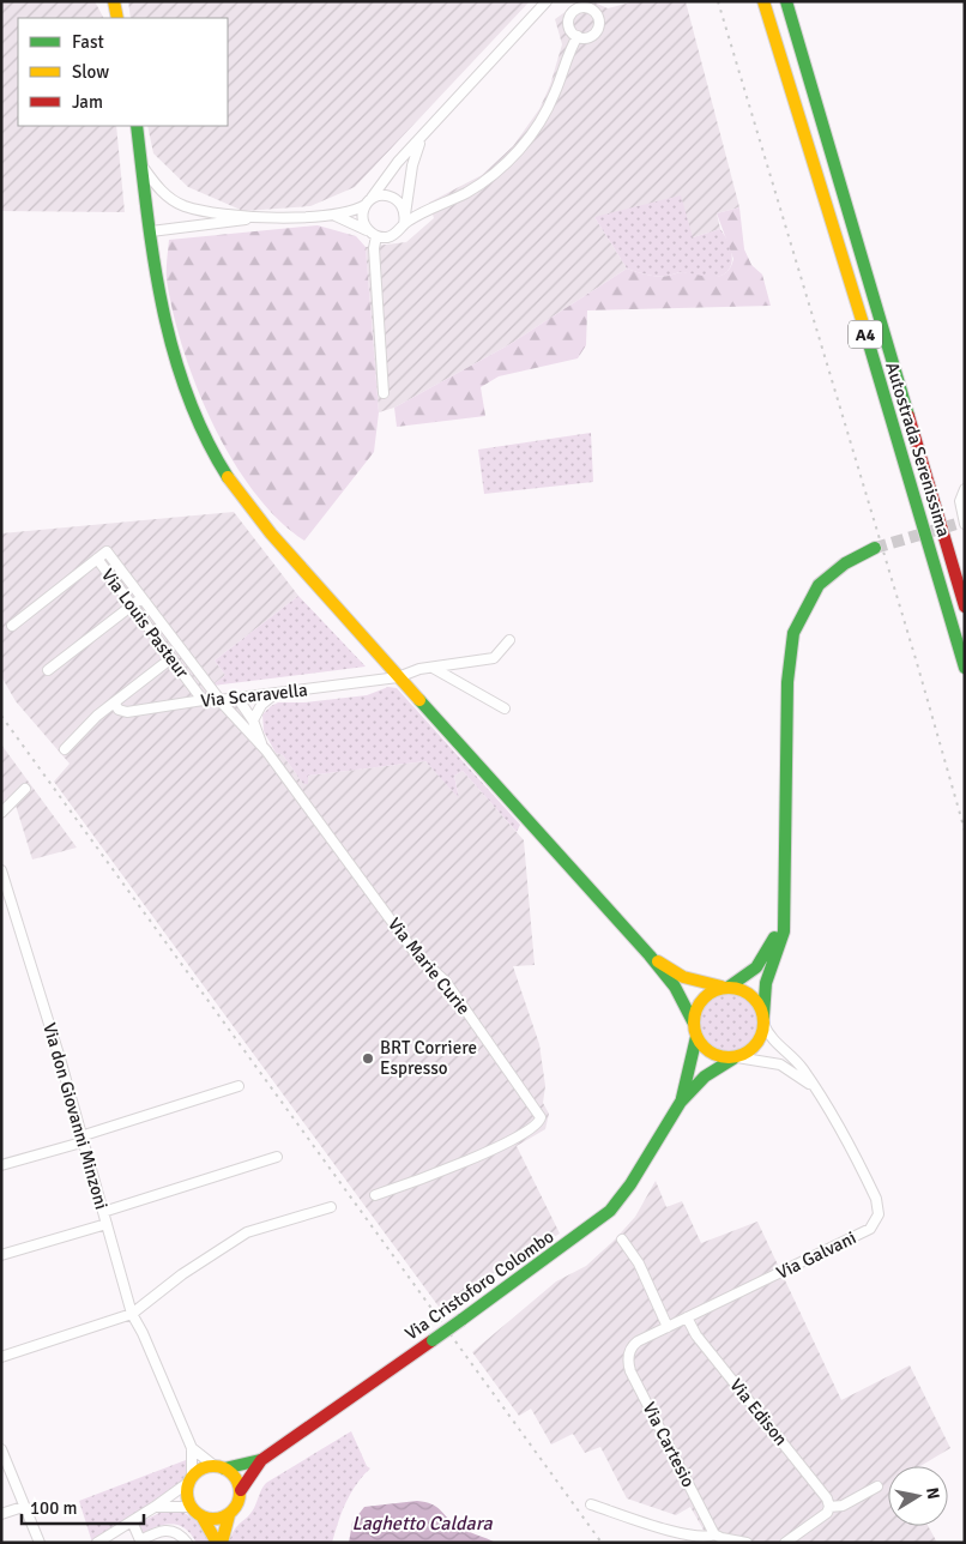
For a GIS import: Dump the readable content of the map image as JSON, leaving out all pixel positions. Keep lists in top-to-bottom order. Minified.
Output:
{"streets":{"main road":["A4","Autostrada Serenissima","Via Cristoforo Colombo"],"street":["Via Louis Pasteur","Via Scaravella","Via Marie Curie","Via don Giovanni Minzoni","Via Galvani","Via Edison","Via Cartesio"]},"crossings":[["Via Louis Pasteur","Via Scaravella"],["Via Louis Pasteur","Via Marie Curie"],["Via Scaravella","Via Marie Curie"],["Via Galvani","Via Cristoforo Colombo"],["Via Galvani","Via Edison"],["Via Galvani","Via Cartesio"]],"water":["Laghetto Caldara"],"places":["BRT Corriere Espresso"],"legend":["Fast","Slow","Jam"],"scale_bar":"100 m","north":"right"}
